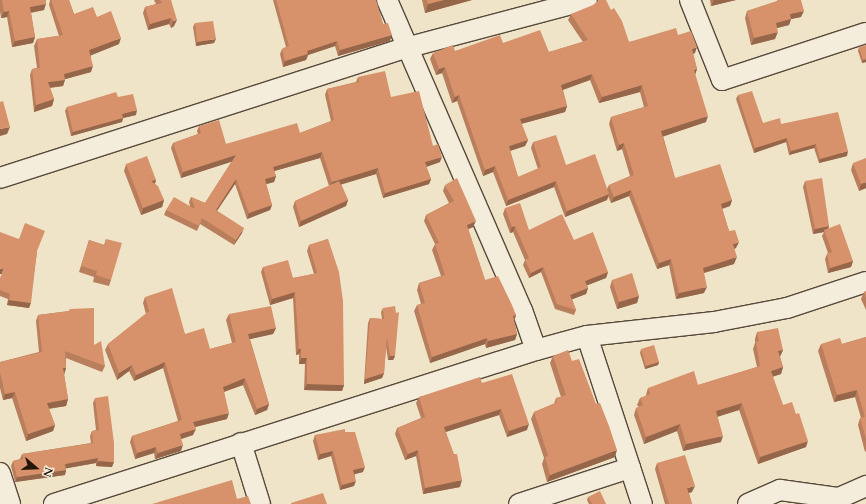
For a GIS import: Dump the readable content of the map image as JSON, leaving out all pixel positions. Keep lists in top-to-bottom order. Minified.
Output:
{"north":"right"}
